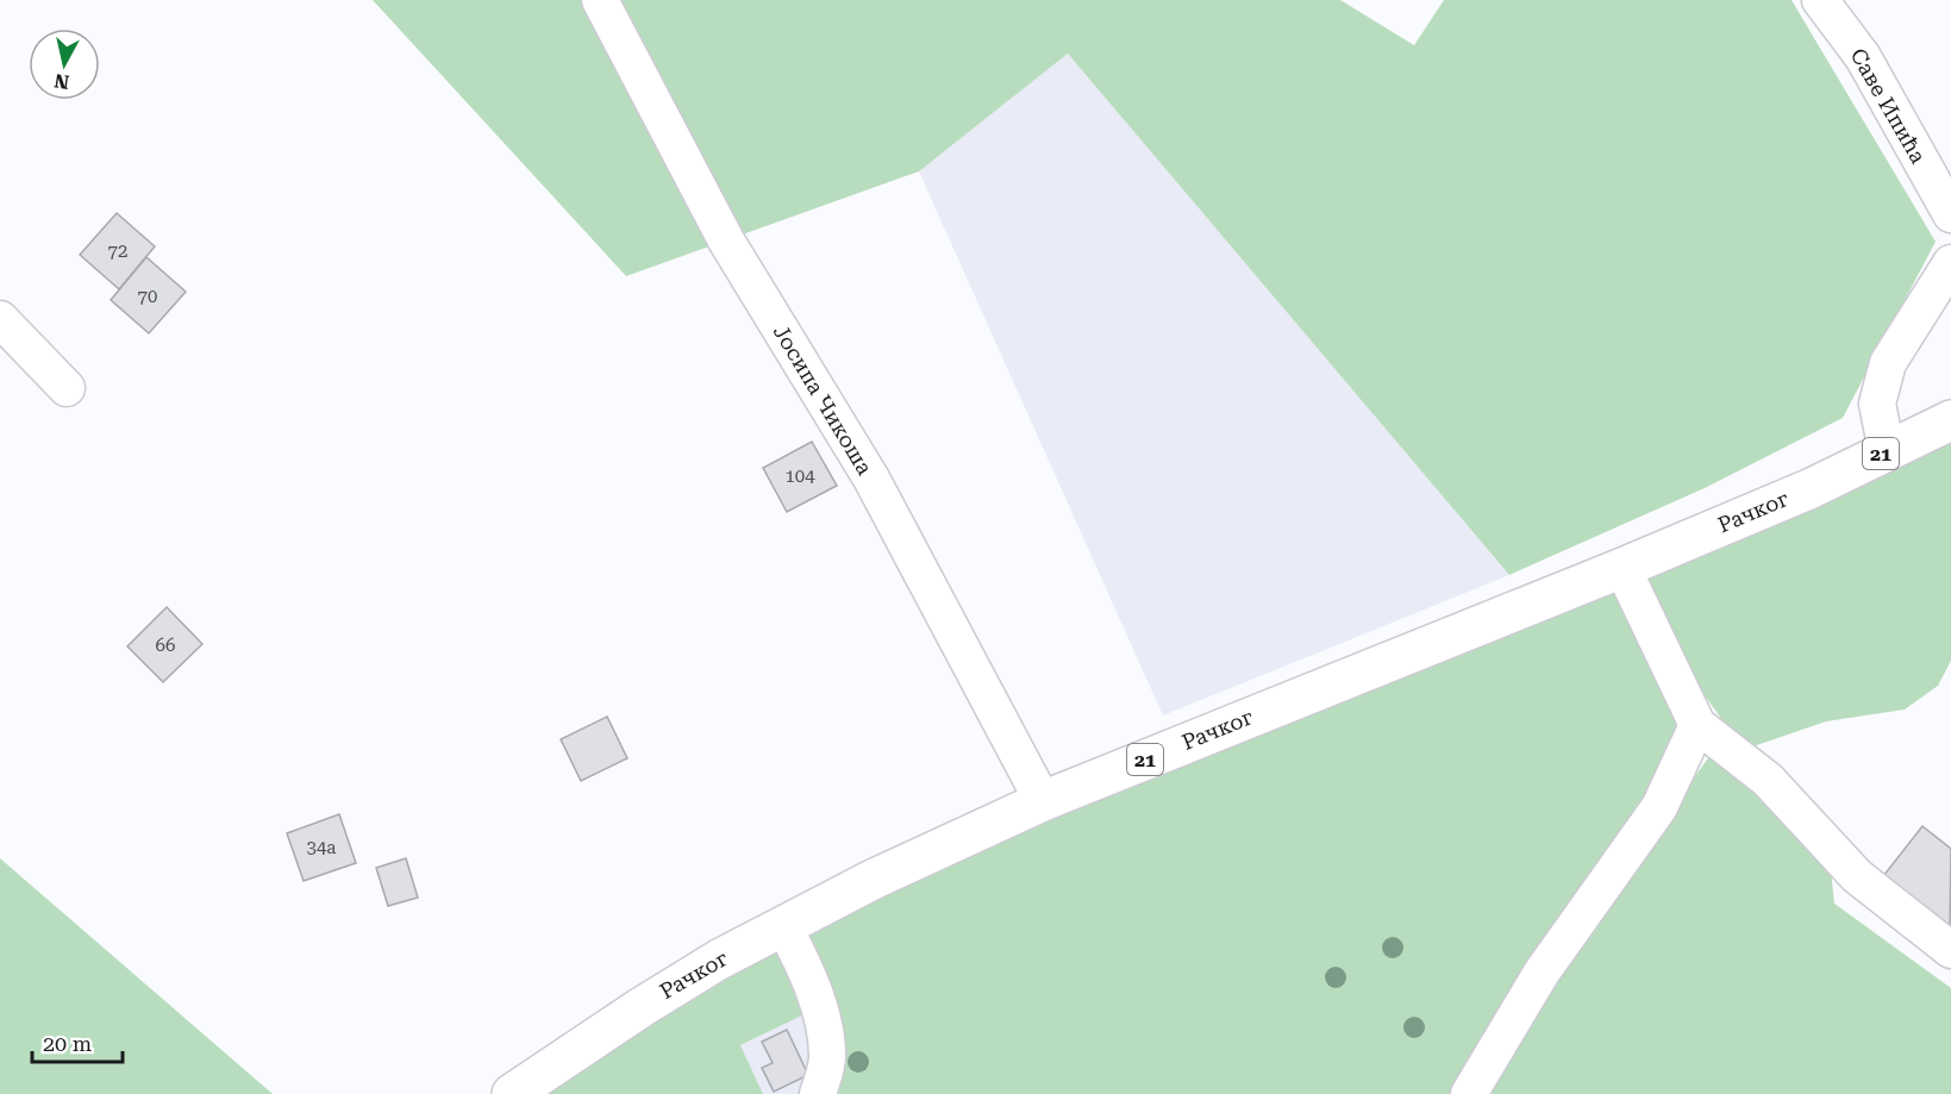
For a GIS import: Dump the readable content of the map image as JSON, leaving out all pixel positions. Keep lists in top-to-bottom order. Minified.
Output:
{"streets":{"main road":["21","Рачког"],"street":["Саве Ипића","Јосипа Чикоша"]},"crossings":[["Јосипа Чикоша","Рачког"]],"house_numbers":["72","70","104","66","34a"],"scale_bar":"20 m","north":"bottom"}
